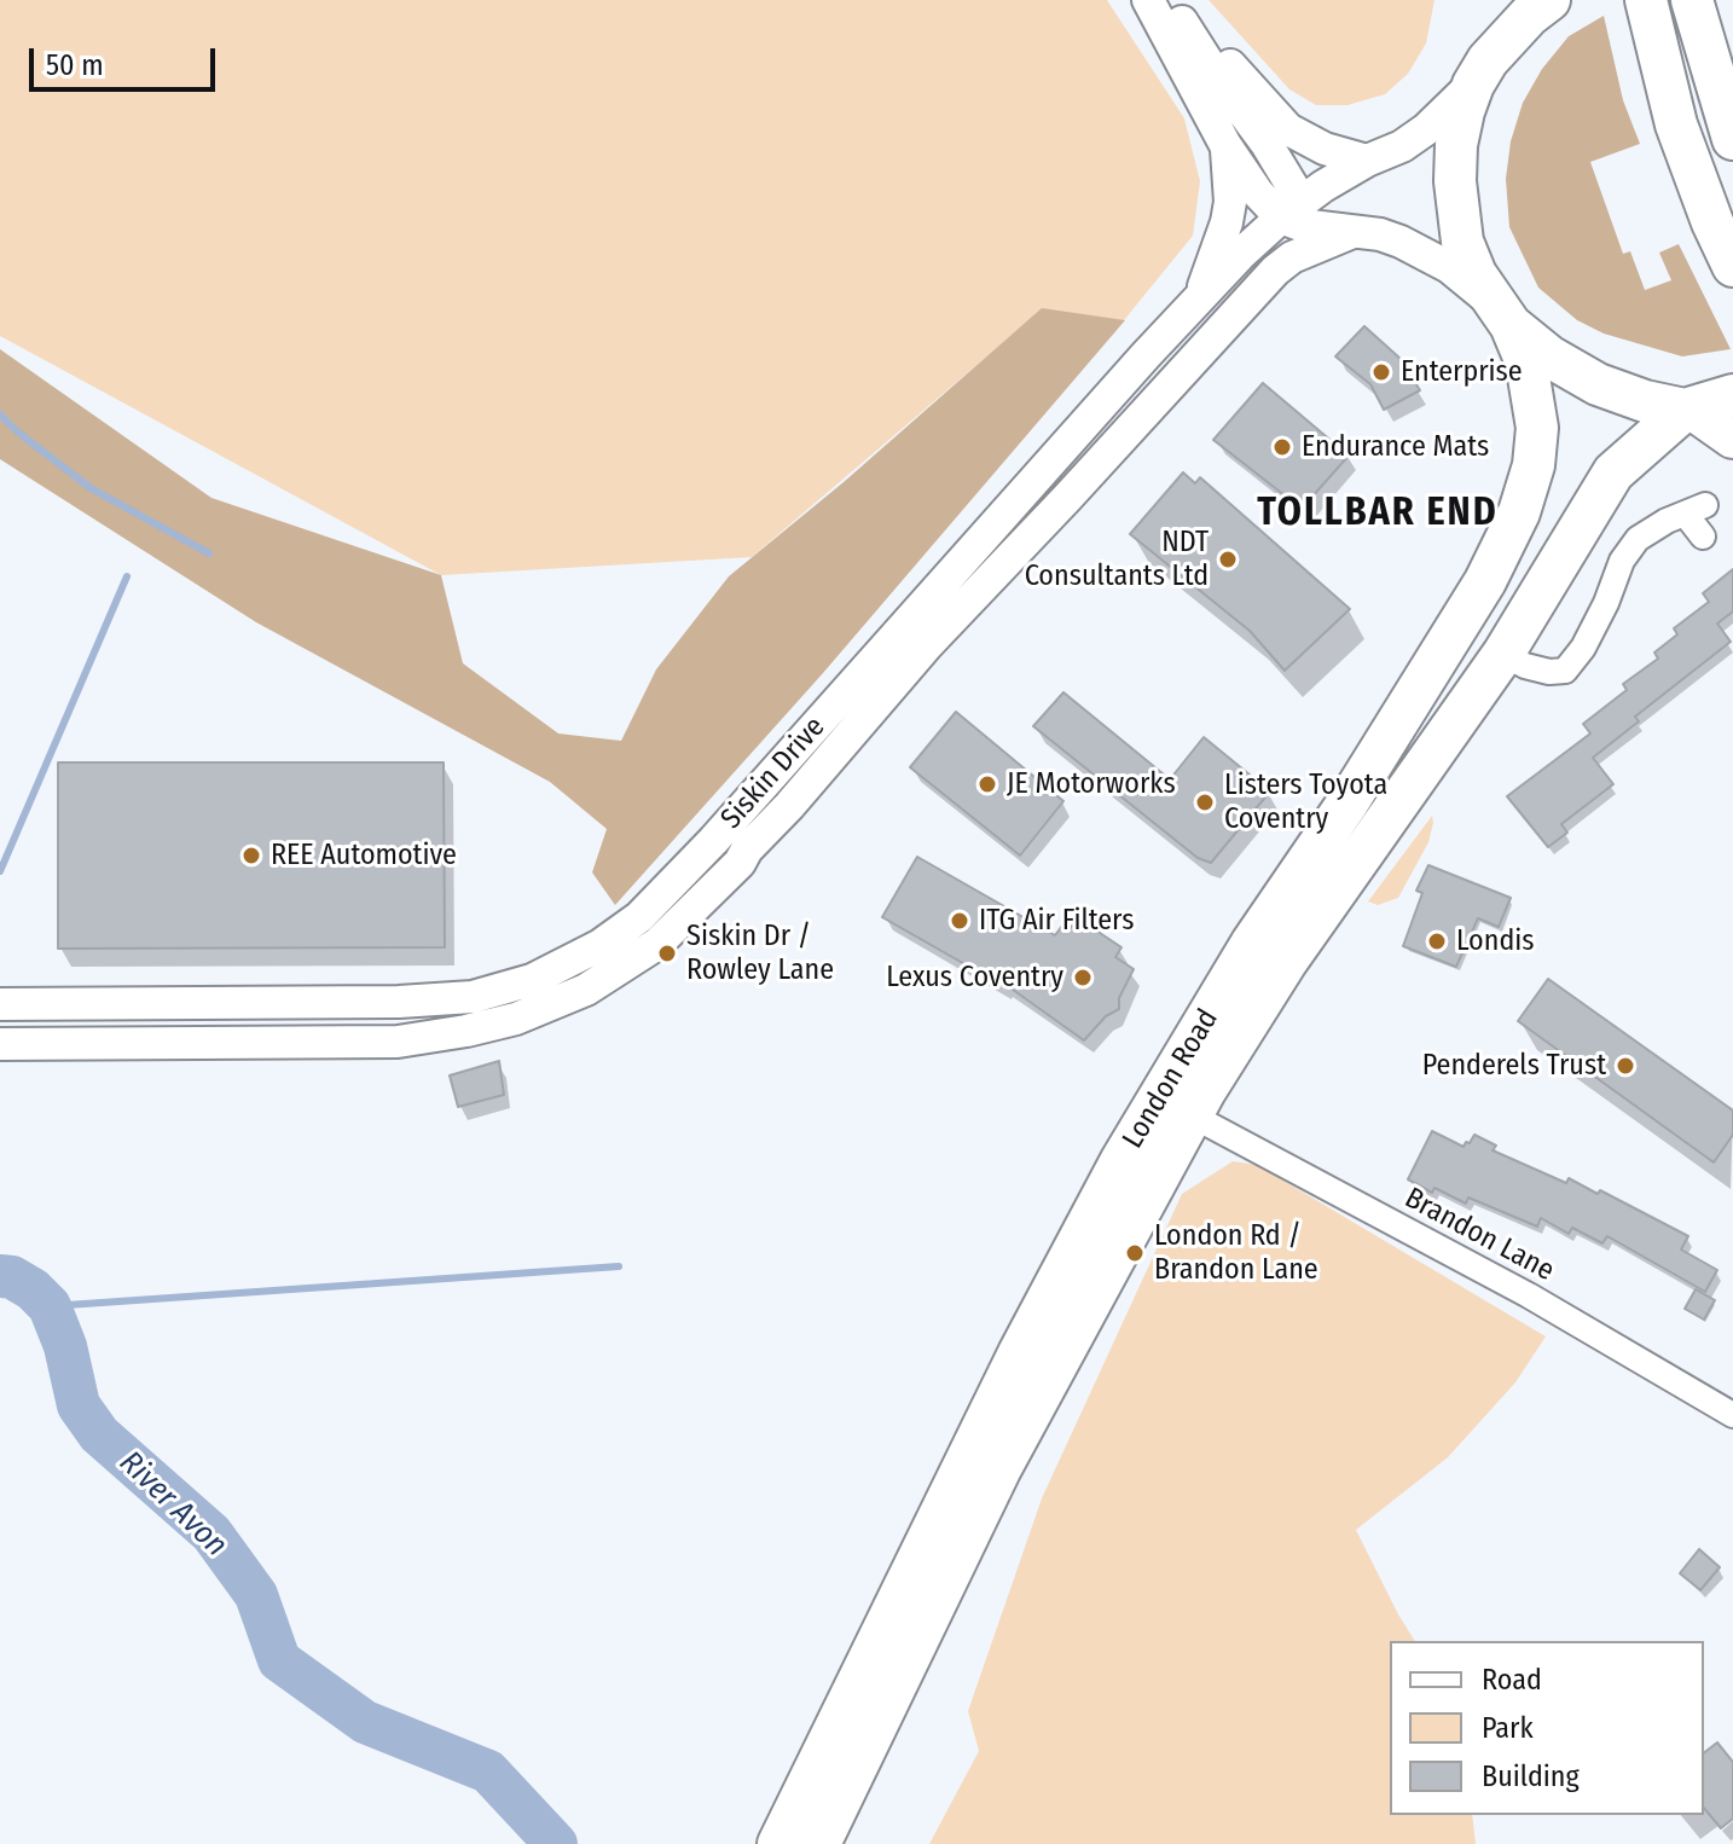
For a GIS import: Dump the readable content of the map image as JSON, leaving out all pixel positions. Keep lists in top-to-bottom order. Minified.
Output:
{"streets":{"highway":["London Road"],"street":["Siskin Drive","Brandon Lane"]},"crossings":[["London Road","Brandon Lane"]],"districts":["TOLLBAR END"],"water":["River Avon"],"places":["Enterprise","Endurance Mats","NDT Consultants Ltd","JE Motorworks","Listers Toyota Coventry","REE Automotive","ITG Air Filters","Londis","Siskin Dr / Rowley Lane","Lexus Coventry","Penderels Trust","London Rd / Brandon Lane"],"legend":["Road","Park","Building"],"scale_bar":"50 m"}
